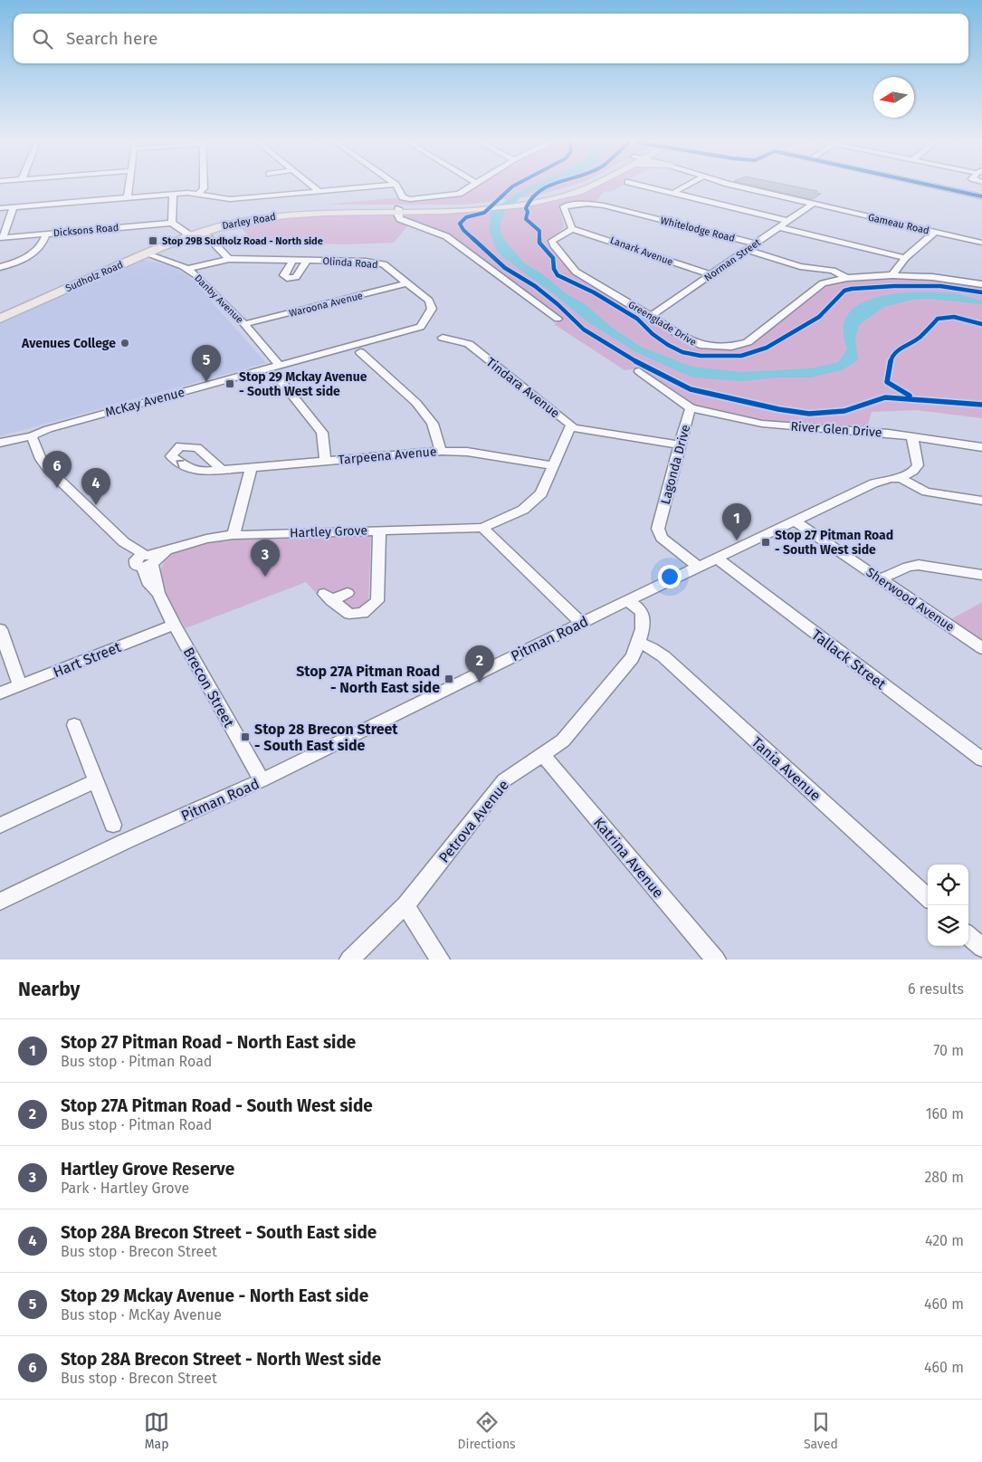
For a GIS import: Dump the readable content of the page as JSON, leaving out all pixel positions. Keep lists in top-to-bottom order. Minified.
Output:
{"streets":{"main road":["Darley Road","Sudholz Road"],"street":["Gameau Road","Whitelodge Road","Dicksons Road","Lanark Avenue","Norman Street","Olinda Road","Danby Avenue","Waroona Avenue","Greenglade Drive","Tindara Avenue","McKay Avenue","River Glen Drive","Tarpeena Avenue","Lagonda Drive","Hartley Grove","Sherwood Avenue","Pitman Road","Hart Street","Tallack Street","Brecon Street","Tania Avenue","Petrova Avenue","Katrina Avenue"]},"crossings":[["Darley Road","Sudholz Road"],["Gameau Road","Norman Street"],["Whitelodge Road","Lanark Avenue"],["Whitelodge Road","Norman Street"],["Whitelodge Road","Greenglade Drive"],["Lanark Avenue","Norman Street"],["Lanark Avenue","Greenglade Drive"],["Norman Street","Greenglade Drive"],["Olinda Road","Danby Avenue"],["Olinda Road","Waroona Avenue"],["Olinda Road","McKay Avenue"],["Sudholz Road","Danby Avenue"],["Danby Avenue","Waroona Avenue"],["Danby Avenue","McKay Avenue"],["Danby Avenue","Tarpeena Avenue"],["Tindara Avenue","Tarpeena Avenue"],["Tindara Avenue","Hartley Grove"],["McKay Avenue","Brecon Street"],["River Glen Drive","Lagonda Drive"],["Lagonda Drive","Pitman Road"],["Hartley Grove","Brecon Street"],["Sherwood Avenue","Pitman Road"],["Pitman Road","Tallack Street"],["Pitman Road","Brecon Street"],["Pitman Road","Petrova Avenue"],["Hart Street","Brecon Street"],["Tania Avenue","Petrova Avenue"],["Petrova Avenue","Katrina Avenue"]],"places":{"transit":["Stop 29B Sudholz Road - North side","Stop 29 Mckay Avenue - South West side","Stop 27 Pitman Road - South West side","Stop 27A Pitman Road - North East side","Stop 28 Brecon Street - South East side"],"other":["Avenues College"]},"north":"left","page":{"search":"Search here","pins":["5","6","4","1","3","2"],"heading":["Nearby","6 results"],"list":[{"mark":"1","name":"Stop 27 Pitman Road - North East side","note":"Bus stop · Pitman Road","value":"70 m"},{"mark":"2","name":"Stop 27A Pitman Road - South West side","note":"Bus stop · Pitman Road","value":"160 m"},{"mark":"3","name":"Hartley Grove Reserve","note":"Park · Hartley Grove","value":"280 m"},{"mark":"4","name":"Stop 28A Brecon Street - South East side","note":"Bus stop · Brecon Street","value":"420 m"},{"mark":"5","name":"Stop 29 Mckay Avenue - North East side","note":"Bus stop · McKay Avenue","value":"460 m"},{"mark":"6","name":"Stop 28A Brecon Street - North West side","note":"Bus stop · Brecon Street","value":"460 m"}],"nav":["Map","Directions","Saved"]}}
